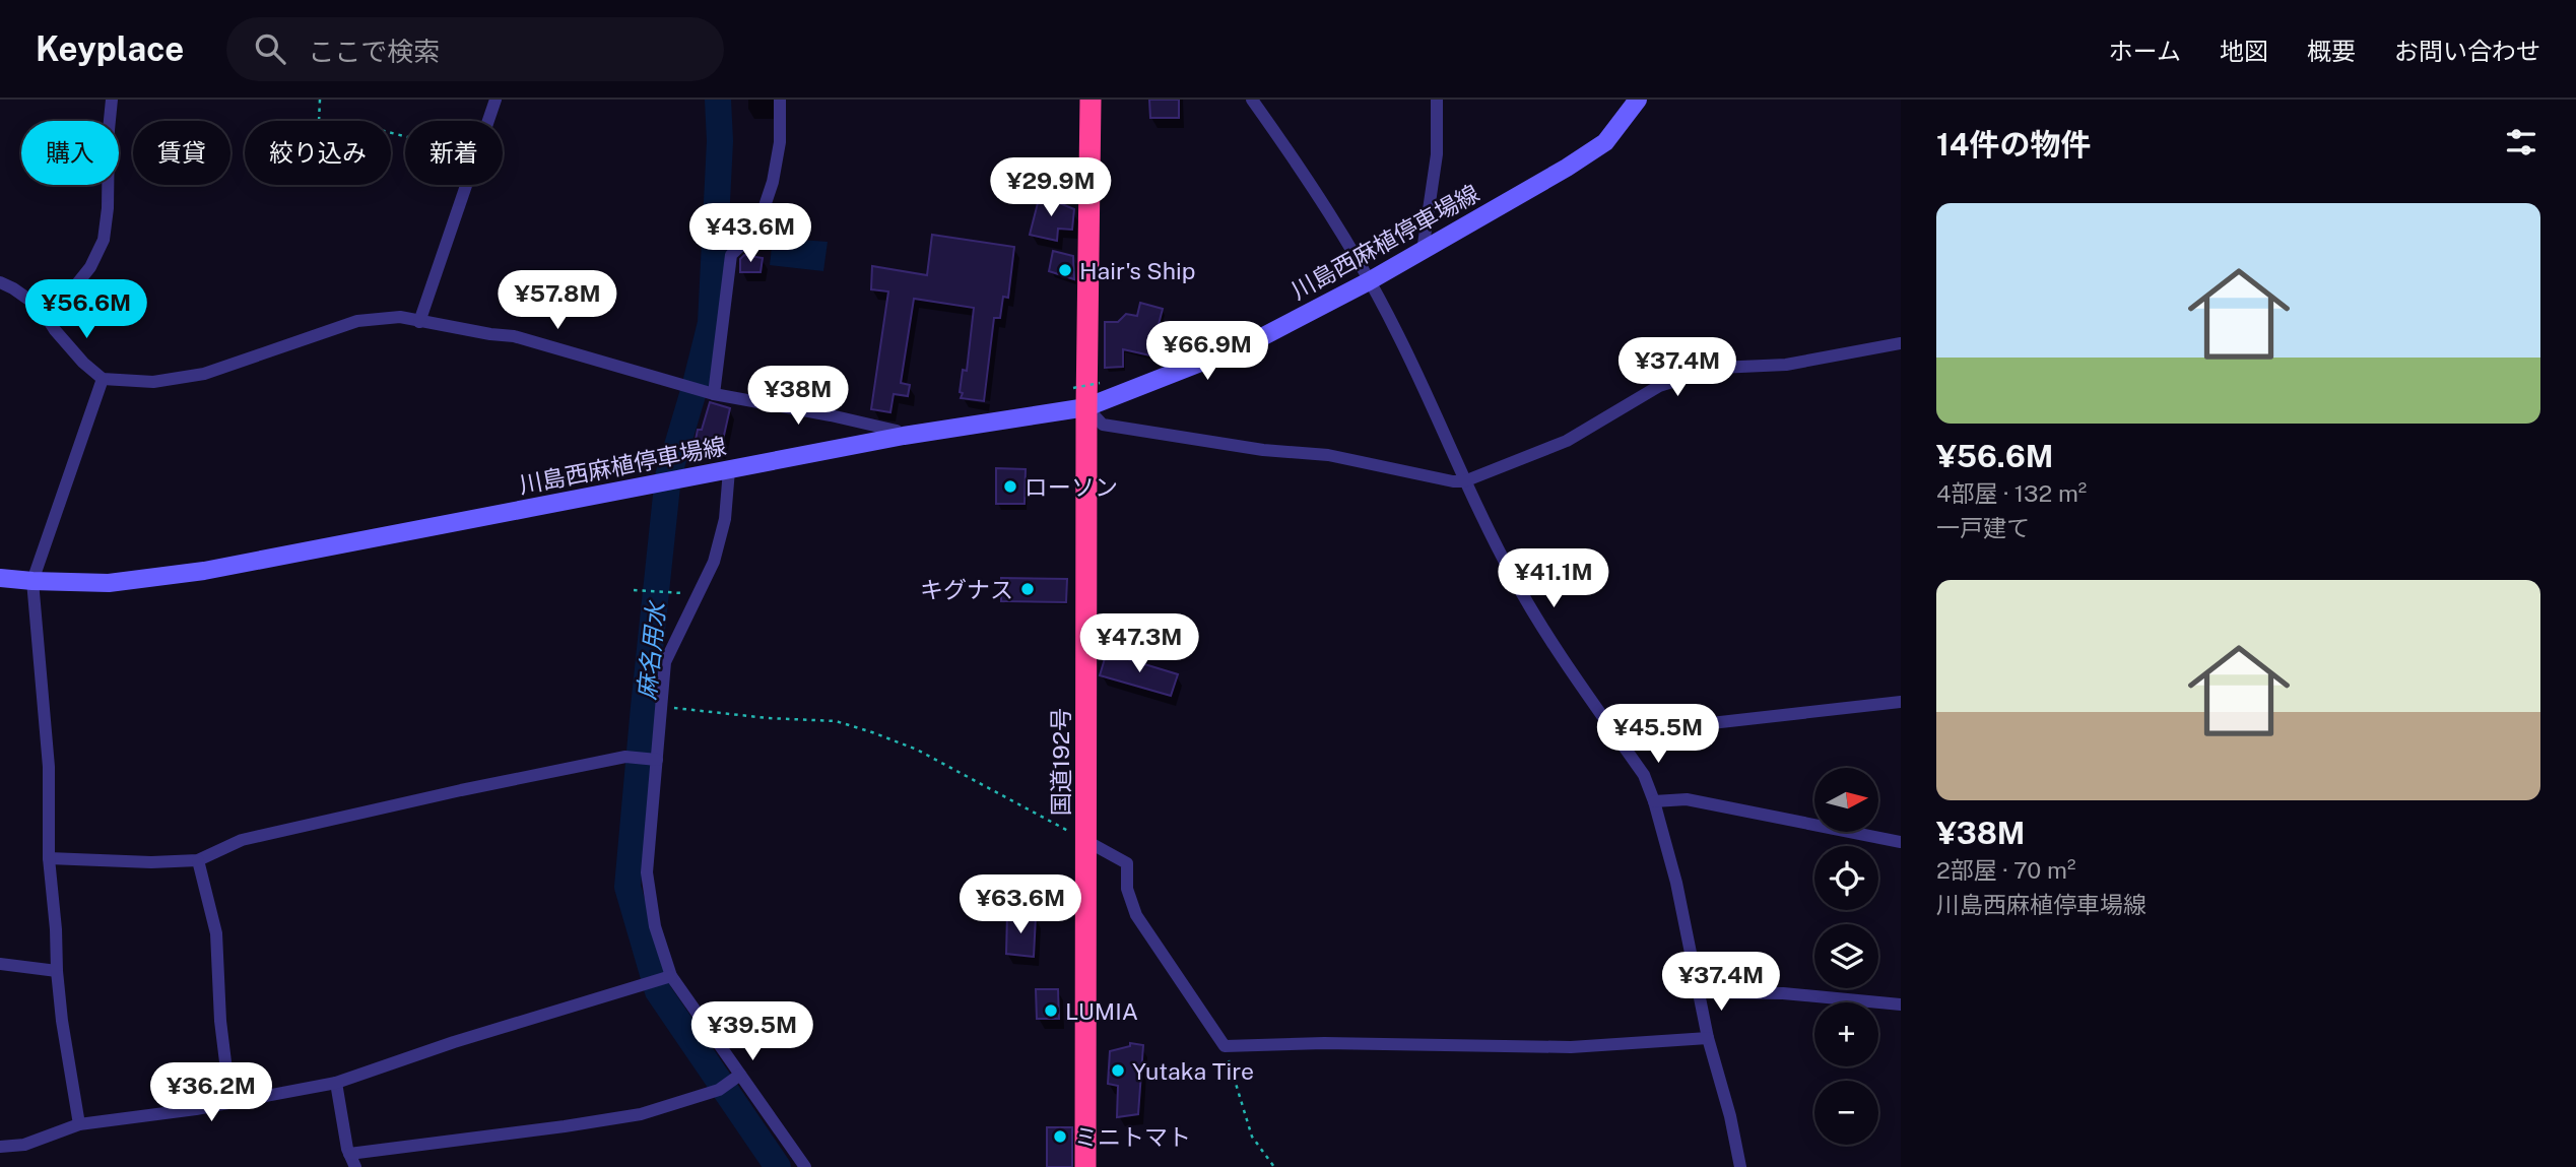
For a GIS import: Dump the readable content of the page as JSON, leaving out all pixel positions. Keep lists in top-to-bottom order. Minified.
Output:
{"streets":{"highway":["国道192号"],"main road":["川島西麻植停車場線"]},"crossings":[["川島西麻植停車場線","国道192号"]],"water":["麻名用水"],"places":["Hair's Ship","ローソン","キグナス","LUMIA","Yutaka Tire","ミニトマト"],"north":"right","page":{"header":"Keyplace","search":"ここで検索","nav":["ホーム","地図","概要","お問い合わせ"],"heading":"14件の物件","chip":["購入","賃貸","絞り込み","新着"],"price":["¥29.9M","¥43.6M","¥57.8M","¥56.6M","¥66.9M","¥37.4M","¥38M","¥41.1M","¥47.3M","¥45.5M","¥63.6M","¥37.4M","¥39.5M","¥36.2M"],"list":[{"name":"¥56.6M","note":"4部屋 · 132 m² · 一戸建て"},{"name":"¥38M","note":"2部屋 · 70 m² · 川島西麻植停車場線"}],"map_buttons":["+","−"]}}
